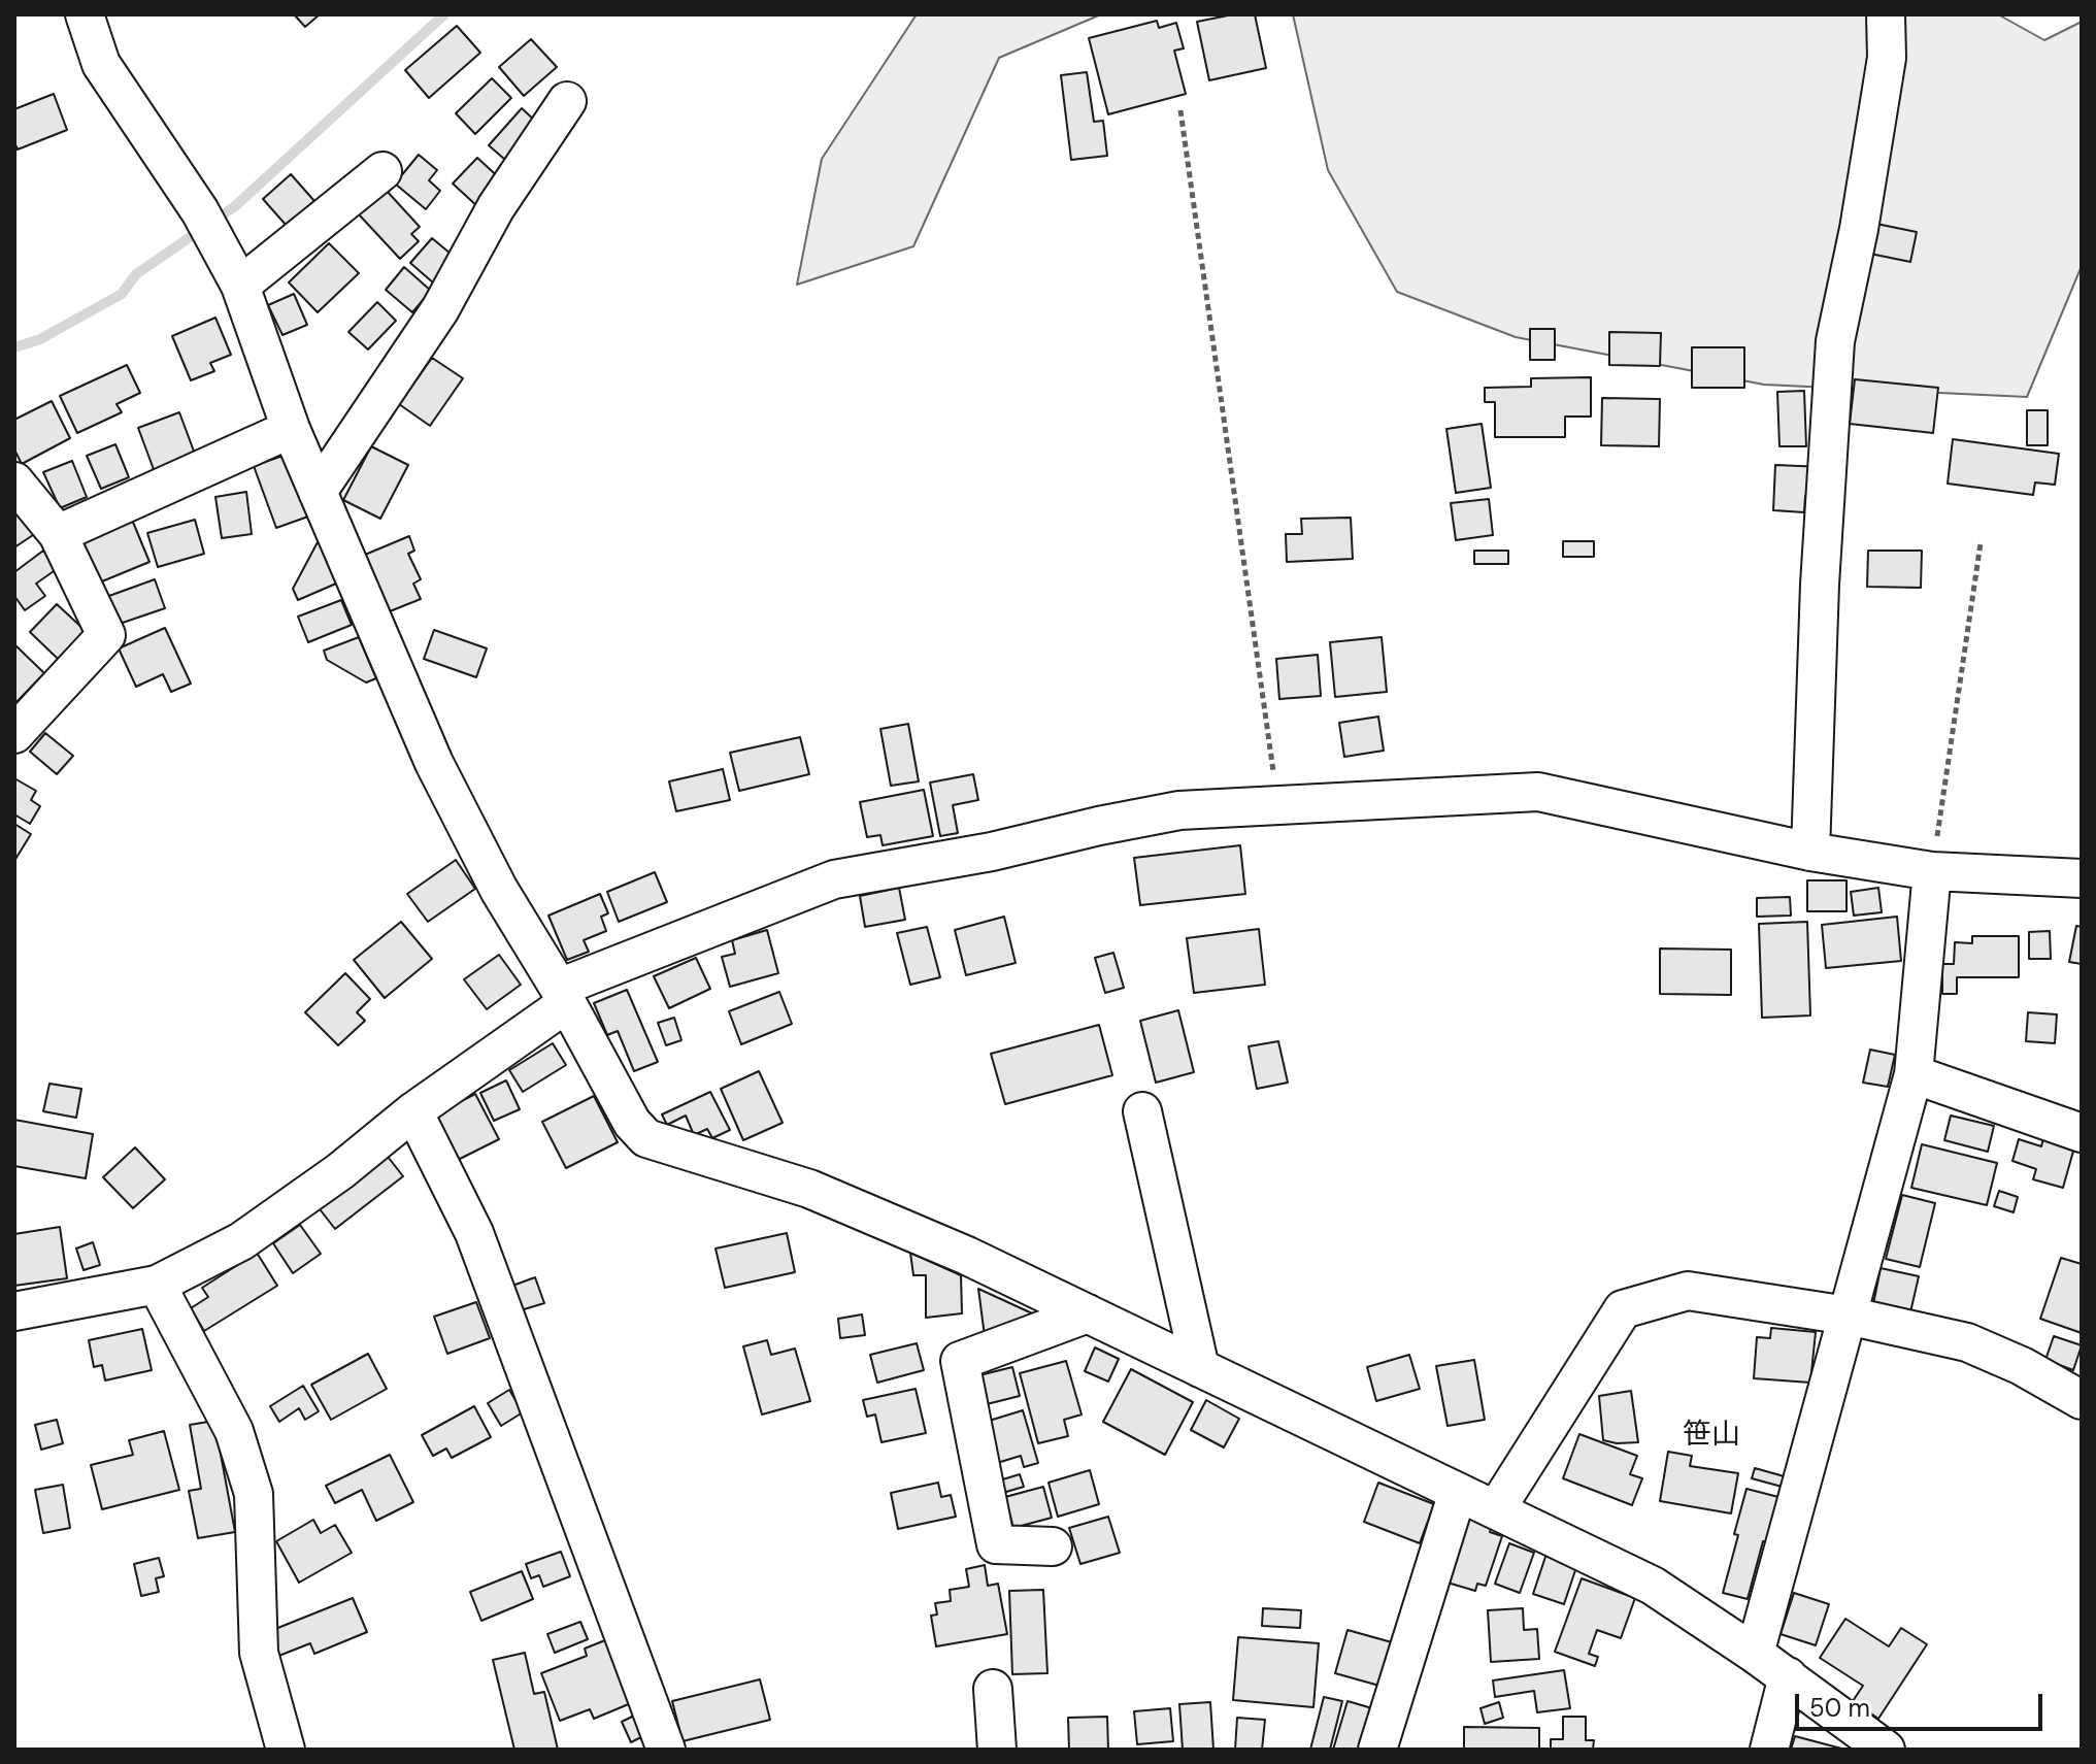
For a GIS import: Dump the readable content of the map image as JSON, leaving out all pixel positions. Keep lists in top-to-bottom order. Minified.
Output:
{"districts":["笹山"],"scale_bar":"50 m"}
